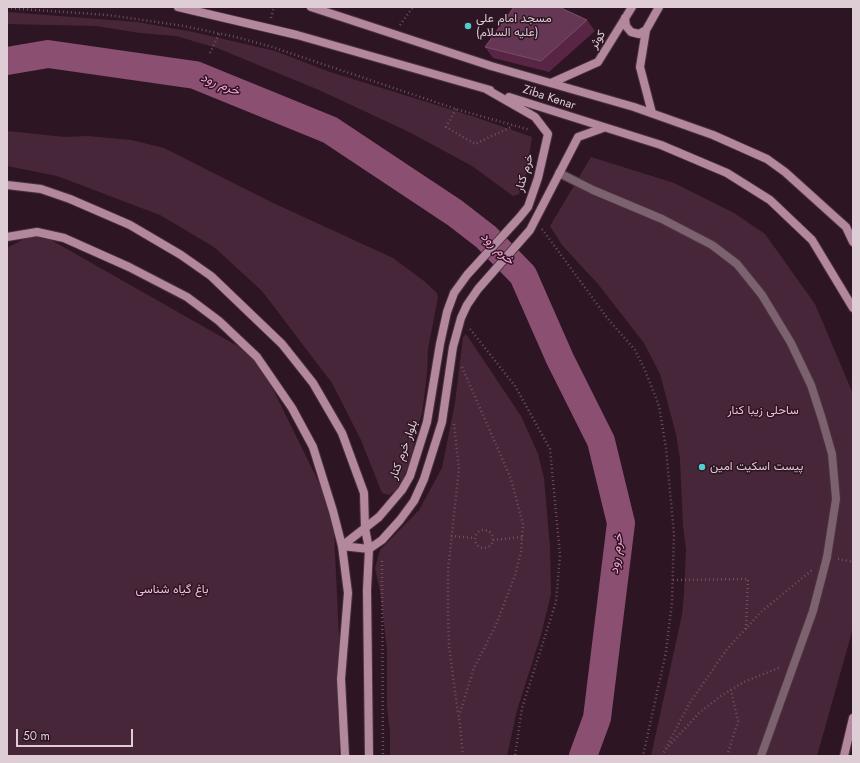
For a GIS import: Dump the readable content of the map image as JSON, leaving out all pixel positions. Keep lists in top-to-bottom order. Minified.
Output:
{"streets":{"main road":["کوثر","Ziba Kenar","خرم کنار","بلوار خرم کنار"]},"crossings":[["کوثر","Ziba Kenar"],["خرم کنار","بلوار خرم کنار"]],"water":["خرم رود"],"parks":["ساحلی زیبا کنار","باغ گیاه شناسی"],"places":["مسجد امام علی (علیه السلام)","پیست اسکیت امین"],"scale_bar":"50 m"}
